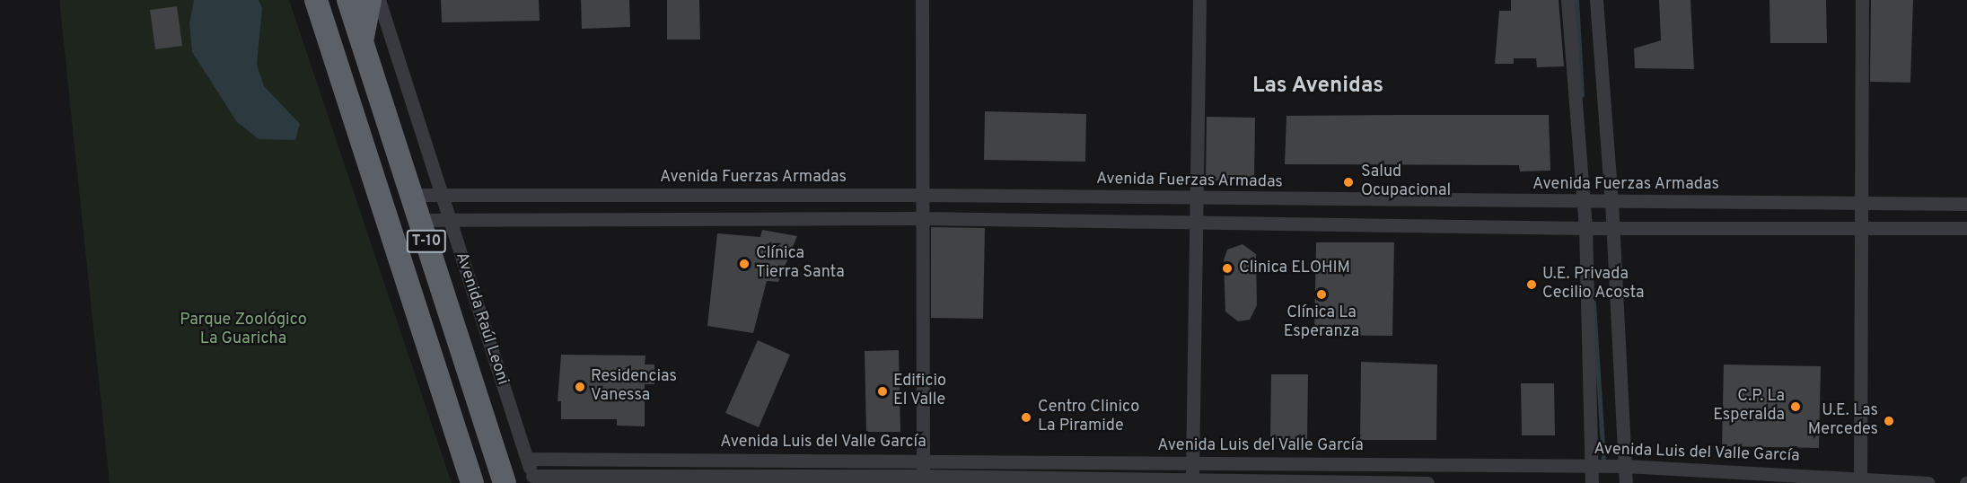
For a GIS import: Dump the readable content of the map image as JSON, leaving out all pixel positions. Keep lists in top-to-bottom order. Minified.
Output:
{"streets":{"highway":["T-10","Avenida Raúl Leoni"],"street":["Avenida Fuerzas Armadas","Avenida Luis del Valle García"]},"crossings":[["Avenida Fuerzas Armadas","Avenida Raúl Leoni"],["Avenida Raúl Leoni","Avenida Luis del Valle García"]],"districts":["Las Avenidas"],"parks":["Parque Zoológico La Guaricha"],"places":["Salud Ocupacional","Clínica Tierra Santa","Clinica ELOHIM","U.E. Privada Cecilio Acosta","Clínica La Esperanza","Residencias Vanessa","Edificio El Valle","C.P. La Esperalda","Centro Clinico La Piramide","U.E. Las Mercedes"]}
